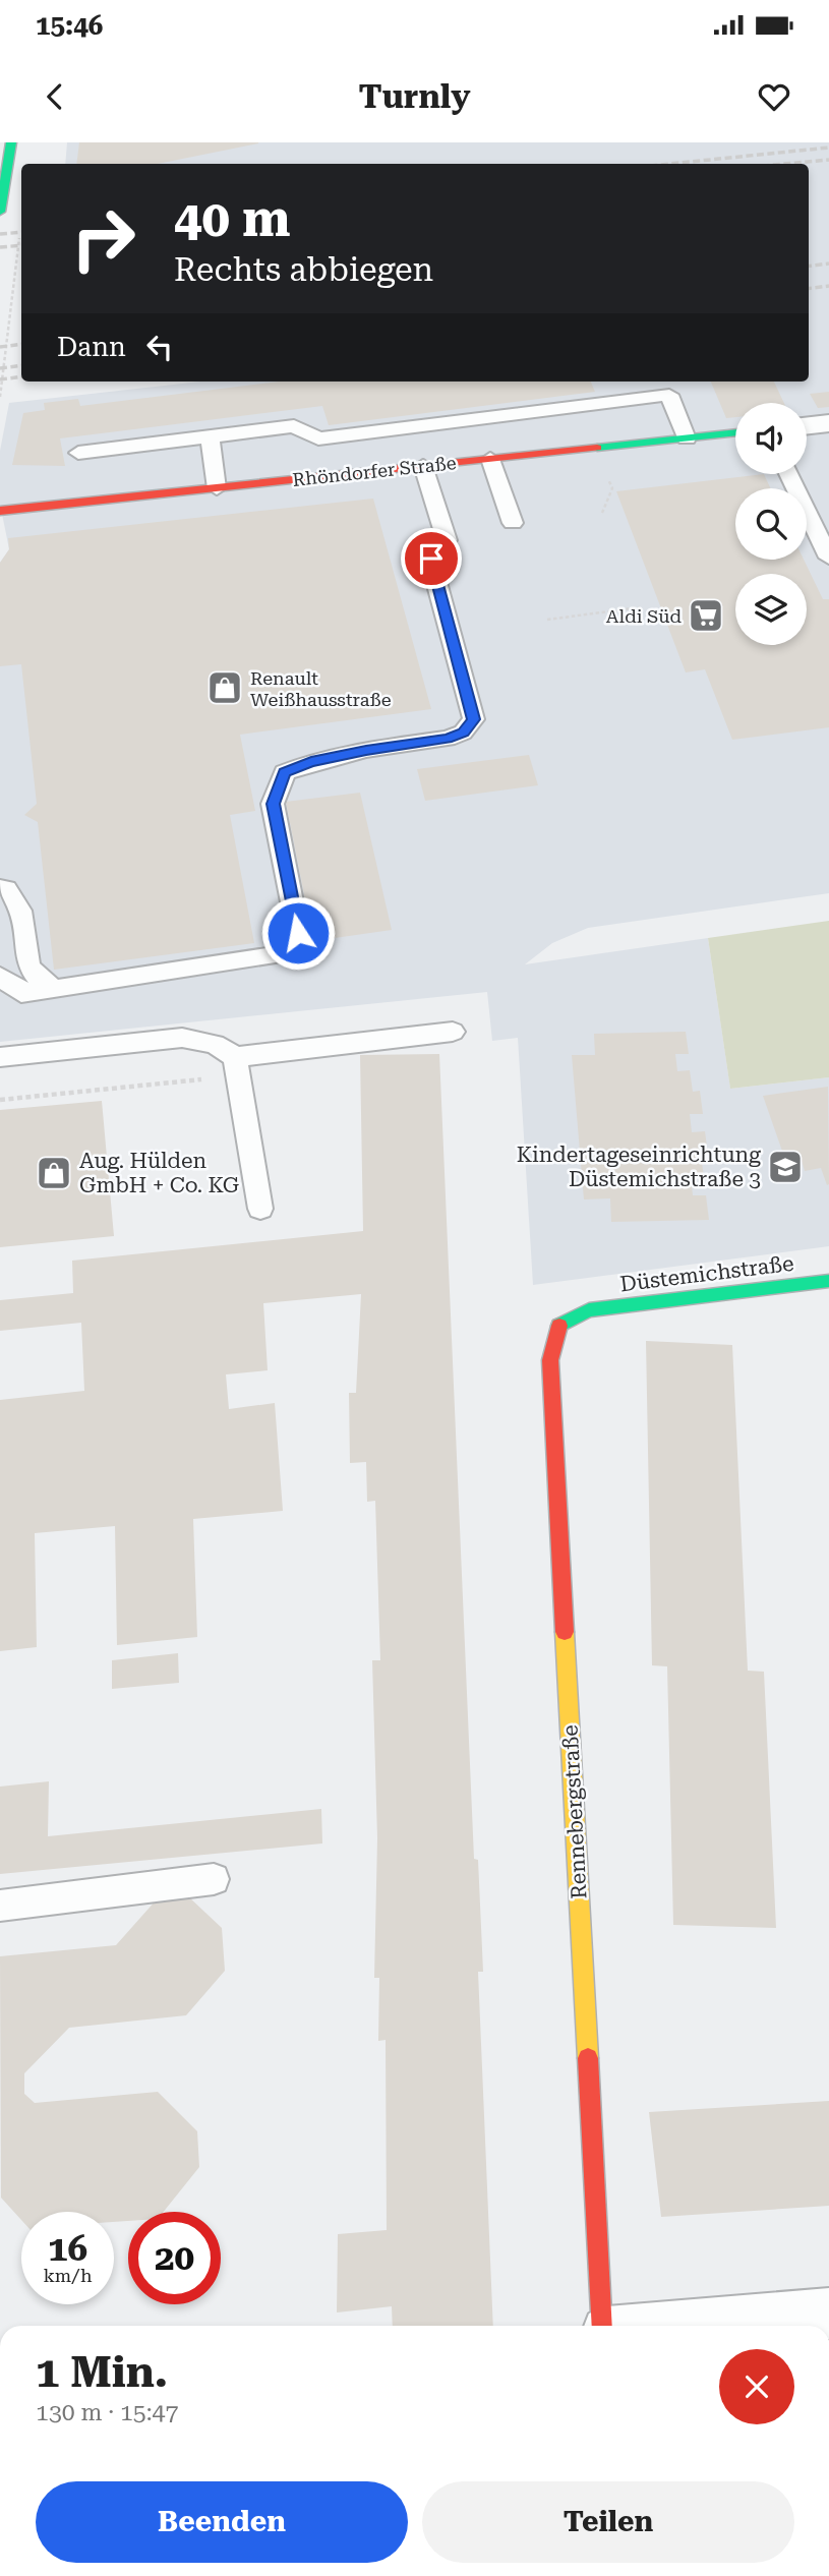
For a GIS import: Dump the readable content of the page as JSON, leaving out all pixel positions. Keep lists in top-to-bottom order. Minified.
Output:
{"streets":{"street":["Rhöndorfer Straße","Düstemichstraße","Rennebergstraße"]},"crossings":[["Düstemichstraße","Rennebergstraße"]],"places":{"supermarket":["Aldi Süd"],"shop":["Renault Weißhausstraße","Aug. Hülden GmbH + Co. KG"],"school or university":["Kindertageseinrichtung Düstemichstraße 3"]},"page":{"status":"15:46","header":"Turnly","turn":["40 m","Rechts abbiegen"],"then":"Dann","speed":"16 km/h","limit":"20","heading":["1 Min.","130 m · 15:47"],"buttons":["Beenden","Teilen"]}}
